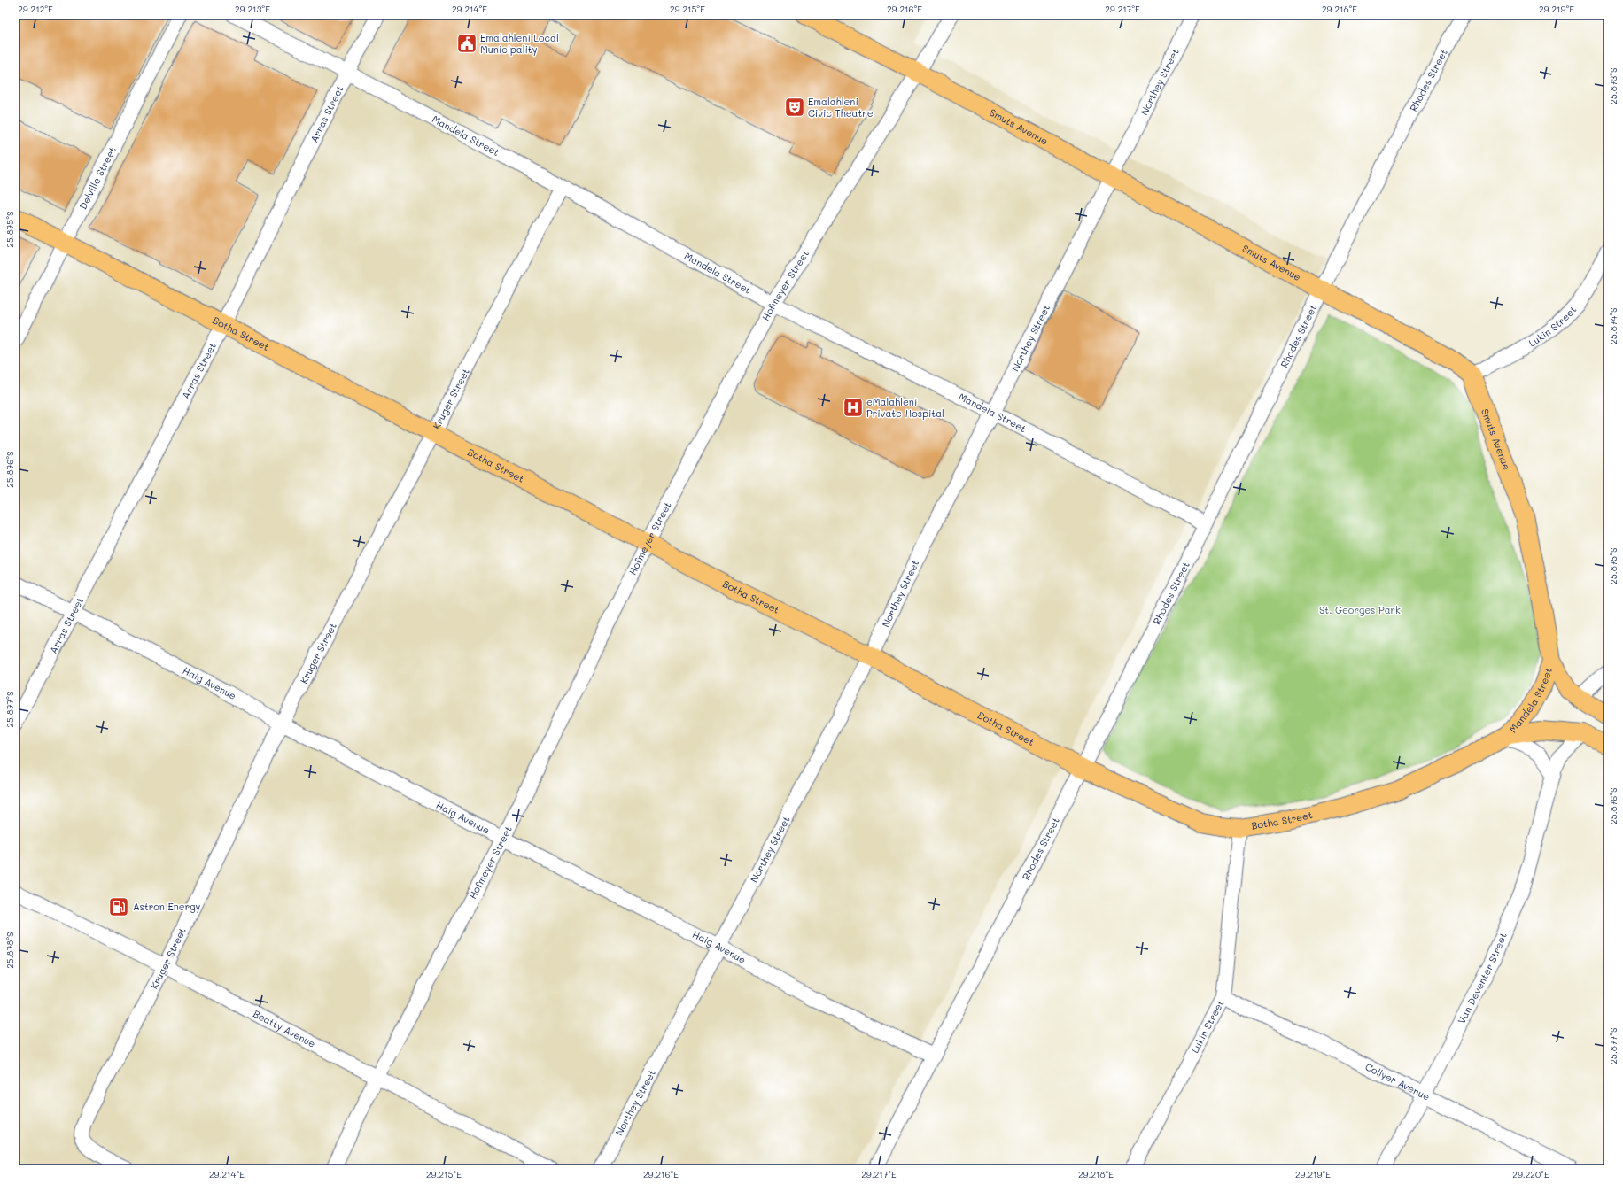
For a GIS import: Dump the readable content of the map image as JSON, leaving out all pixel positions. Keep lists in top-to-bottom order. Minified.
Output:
{"streets":{"main road":["Smuts Avenue","Mandela Street","Botha Street"],"street":["Rhodes Street","Northey Street","Arras Street","Delville Street","Hofmeyer Street","Lukin Street","Kruger Street","Haig Avenue","Van Deventer Street","Beatty Avenue","Collyer Avenue"]},"crossings":[["Rhodes Street","Smuts Avenue"],["Rhodes Street","Mandela Street"],["Rhodes Street","Botha Street"],["Rhodes Street","Haig Avenue"],["Northey Street","Smuts Avenue"],["Northey Street","Mandela Street"],["Northey Street","Botha Street"],["Northey Street","Haig Avenue"],["Arras Street","Mandela Street"],["Arras Street","Botha Street"],["Arras Street","Haig Avenue"],["Smuts Avenue","Mandela Street"],["Smuts Avenue","Hofmeyer Street"],["Smuts Avenue","Lukin Street"],["Mandela Street","Hofmeyer Street"],["Mandela Street","Botha Street"],["Mandela Street","Kruger Street"],["Mandela Street","Van Deventer Street"],["Delville Street","Botha Street"],["Hofmeyer Street","Botha Street"],["Hofmeyer Street","Haig Avenue"],["Hofmeyer Street","Beatty Avenue"],["Lukin Street","Botha Street"],["Lukin Street","Collyer Avenue"],["Botha Street","Kruger Street"],["Kruger Street","Haig Avenue"],["Kruger Street","Beatty Avenue"],["Van Deventer Street","Collyer Avenue"]],"parks":["St. Georges Park"],"places":{"public building":["Emalahleni Local Municipality"],"theatre":["Emalahleni Civic Theatre"],"hospital":["eMalahleni Private Hospital"],"fuel station":["Astron Energy"]},"coordinates":["29.212°E","29.213°E","29.214°E","29.215°E","29.216°E","29.217°E","29.218°E","29.219°E","25.873°S","25.875°S","25.874°S","25.876°S","25.877°S","25.878°S","29.220°E"]}
